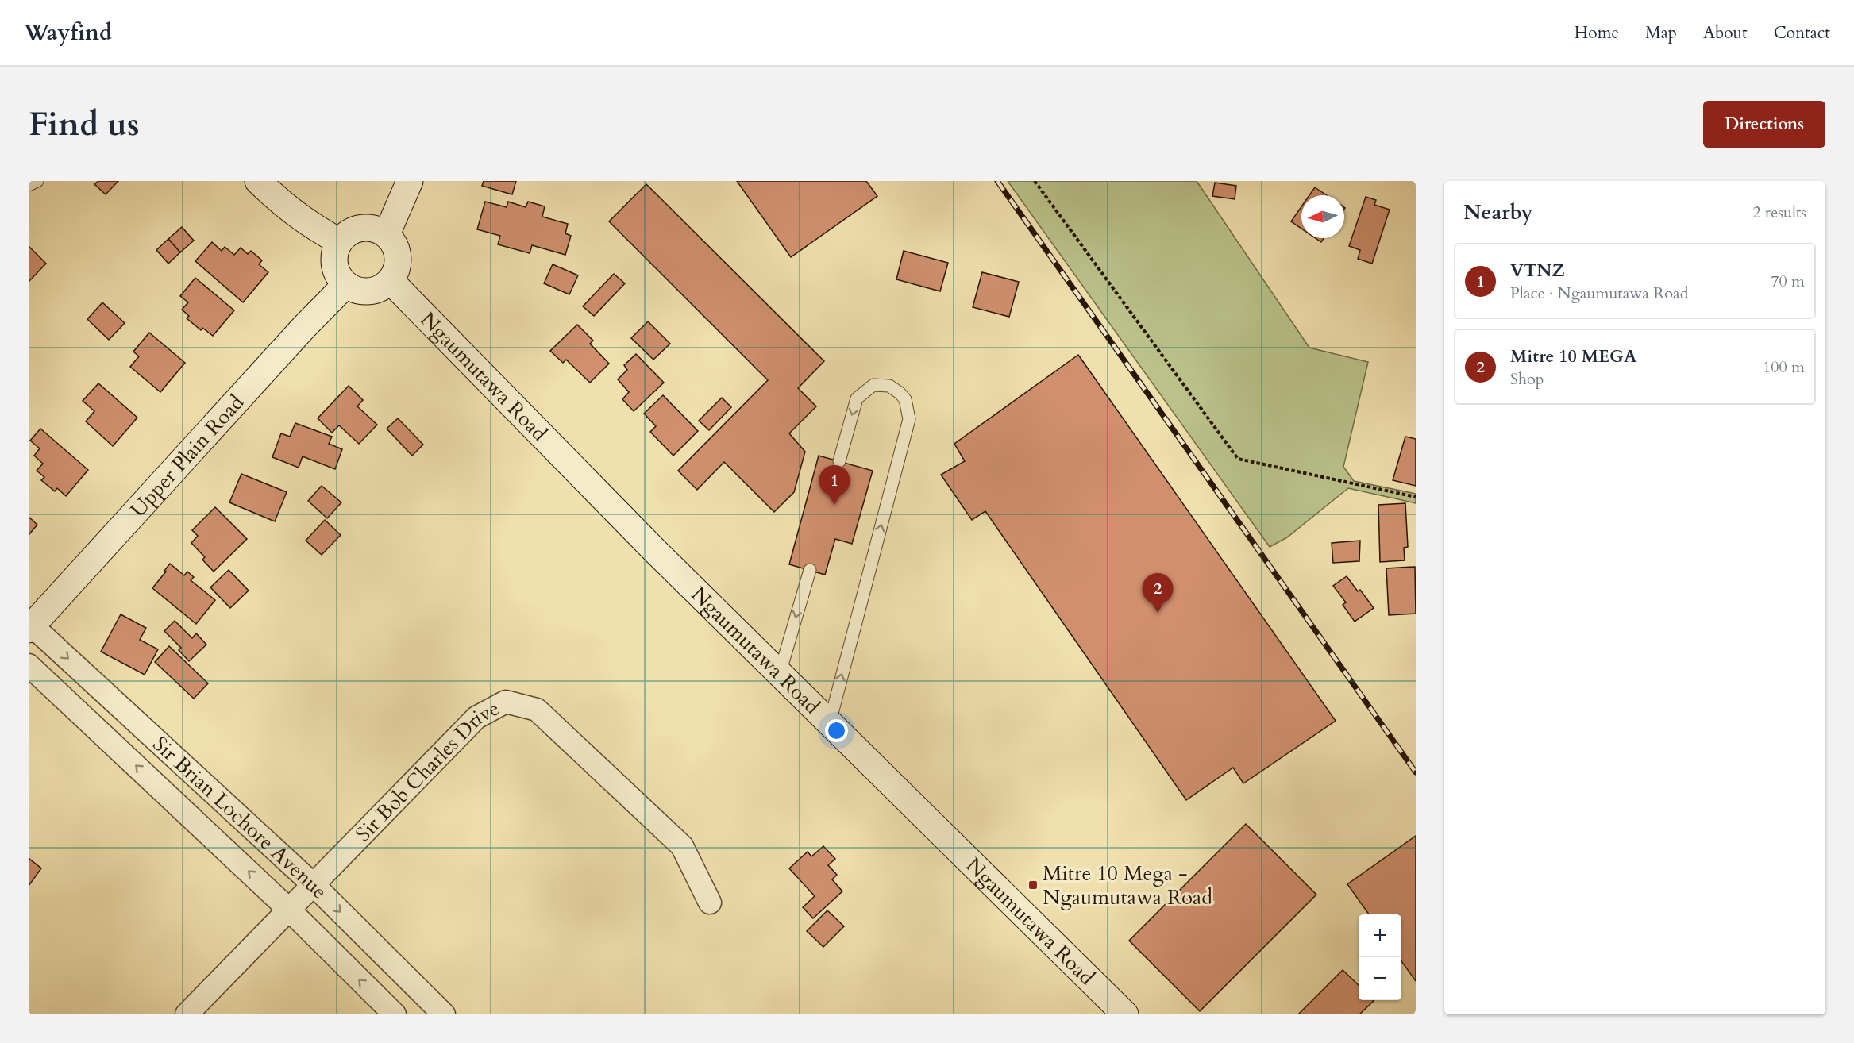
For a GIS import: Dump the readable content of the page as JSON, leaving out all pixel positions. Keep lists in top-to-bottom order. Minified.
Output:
{"streets":{"main road":["Ngaumutawa Road","Upper Plain Road"],"street":["Sir Bob Charles Drive","Sir Brian Lochore Avenue"]},"crossings":[["Ngaumutawa Road","Upper Plain Road"],["Upper Plain Road","Sir Brian Lochore Avenue"],["Sir Bob Charles Drive","Sir Brian Lochore Avenue"]],"places":{"transit":["Mitre 10 Mega - Ngaumutawa Road"]},"north":"left","page":{"header":"Wayfind","nav":["Home","Map","About","Contact"],"buttons":"Directions","title":"Find us","heading":["Nearby","2 results"],"list":[{"mark":"1","name":"VTNZ","note":"Place · Ngaumutawa Road","value":"70 m"},{"mark":"2","name":"Mitre 10 MEGA","note":"Shop","value":"100 m"}],"pins":["1","2"],"map_buttons":["+","−"]}}
